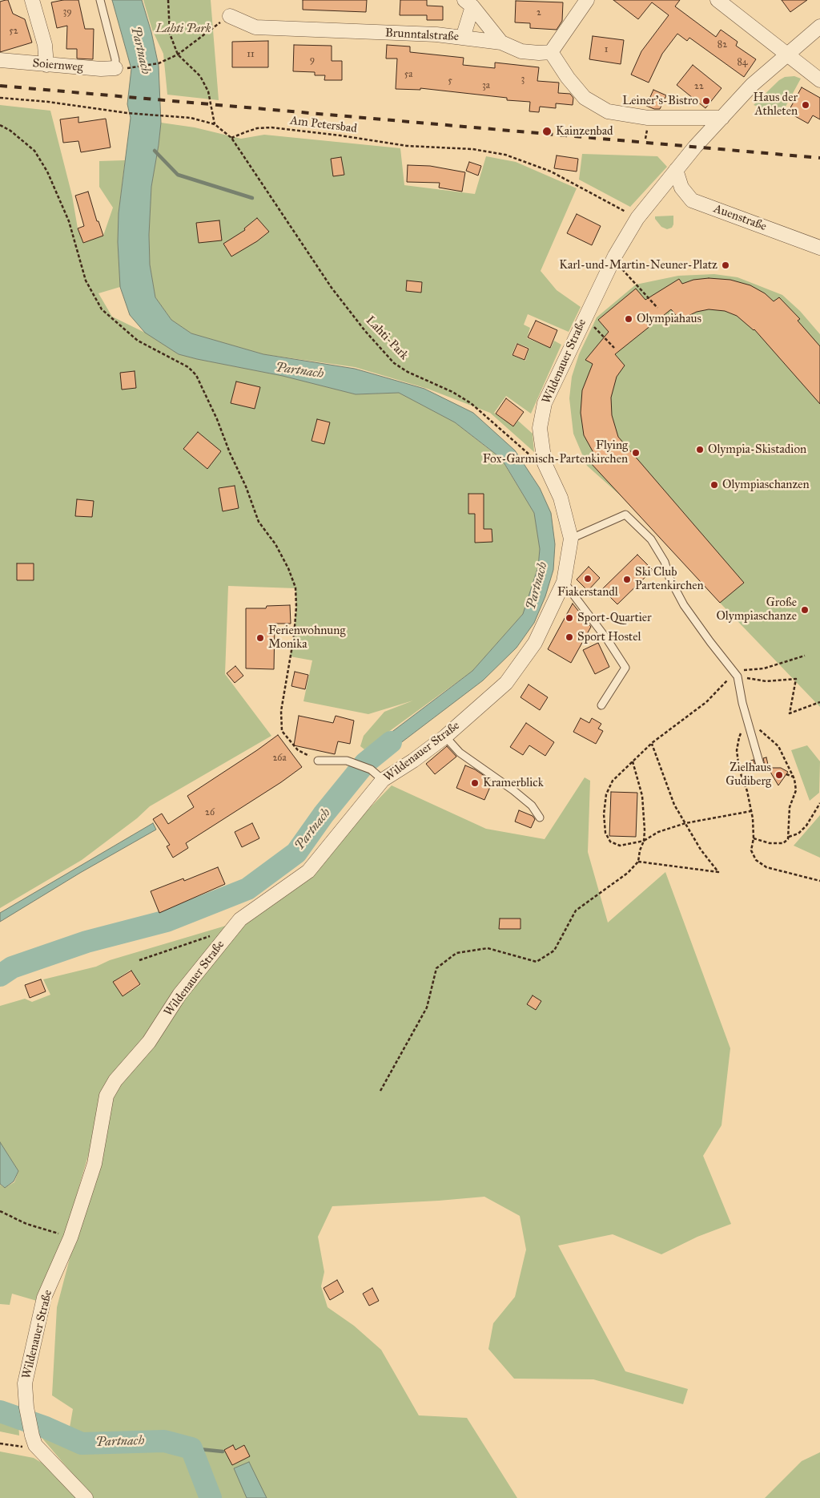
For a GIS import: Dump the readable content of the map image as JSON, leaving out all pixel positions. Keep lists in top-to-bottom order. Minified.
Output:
{"streets":{"street":["Brunntalstraße","Soiernweg","Auenstraße","Wildenauer Straße"],"path":["Am Petersbad","Lahti-Park"]},"crossings":[["Am Petersbad","Lahti-Park"],["Am Petersbad","Wildenauer Straße"],["Auenstraße","Wildenauer Straße"],["Lahti-Park","Wildenauer Straße"]],"water":["Partnach"],"parks":["Lahti Park"],"places":["Leiner's-Bistro","Haus der Athleten","Kainzenbad","Karl-und-Martin-Neuner-Platz","Olympiahaus","Olympia-Skistadion","Flying Fox-Garmisch-Partenkirchen","Olympiaschanzen","Fiakerstandl","Ski Club Partenkirchen","Große Olympiaschanze","Sport-Quartier","Sport Hostel","Ferienwohnung Monika","Zielhaus Gudiberg","Kramerblick"],"house_numbers":["39","2","52","82","1","11","9","84","5a","3","5","3a","22","26a","26"]}
